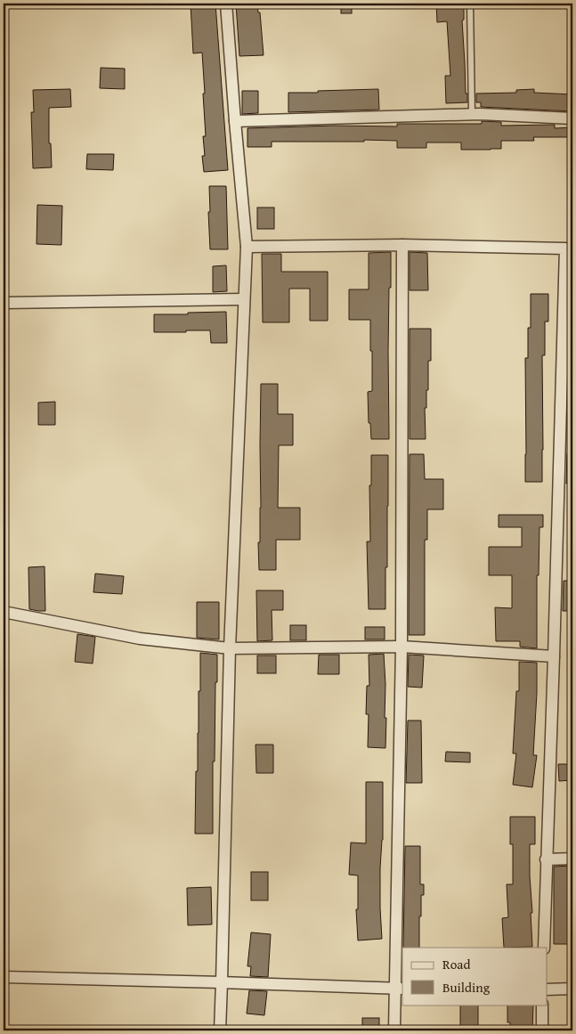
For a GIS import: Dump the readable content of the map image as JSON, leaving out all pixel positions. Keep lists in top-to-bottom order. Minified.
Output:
{"legend":["Road","Building"]}
